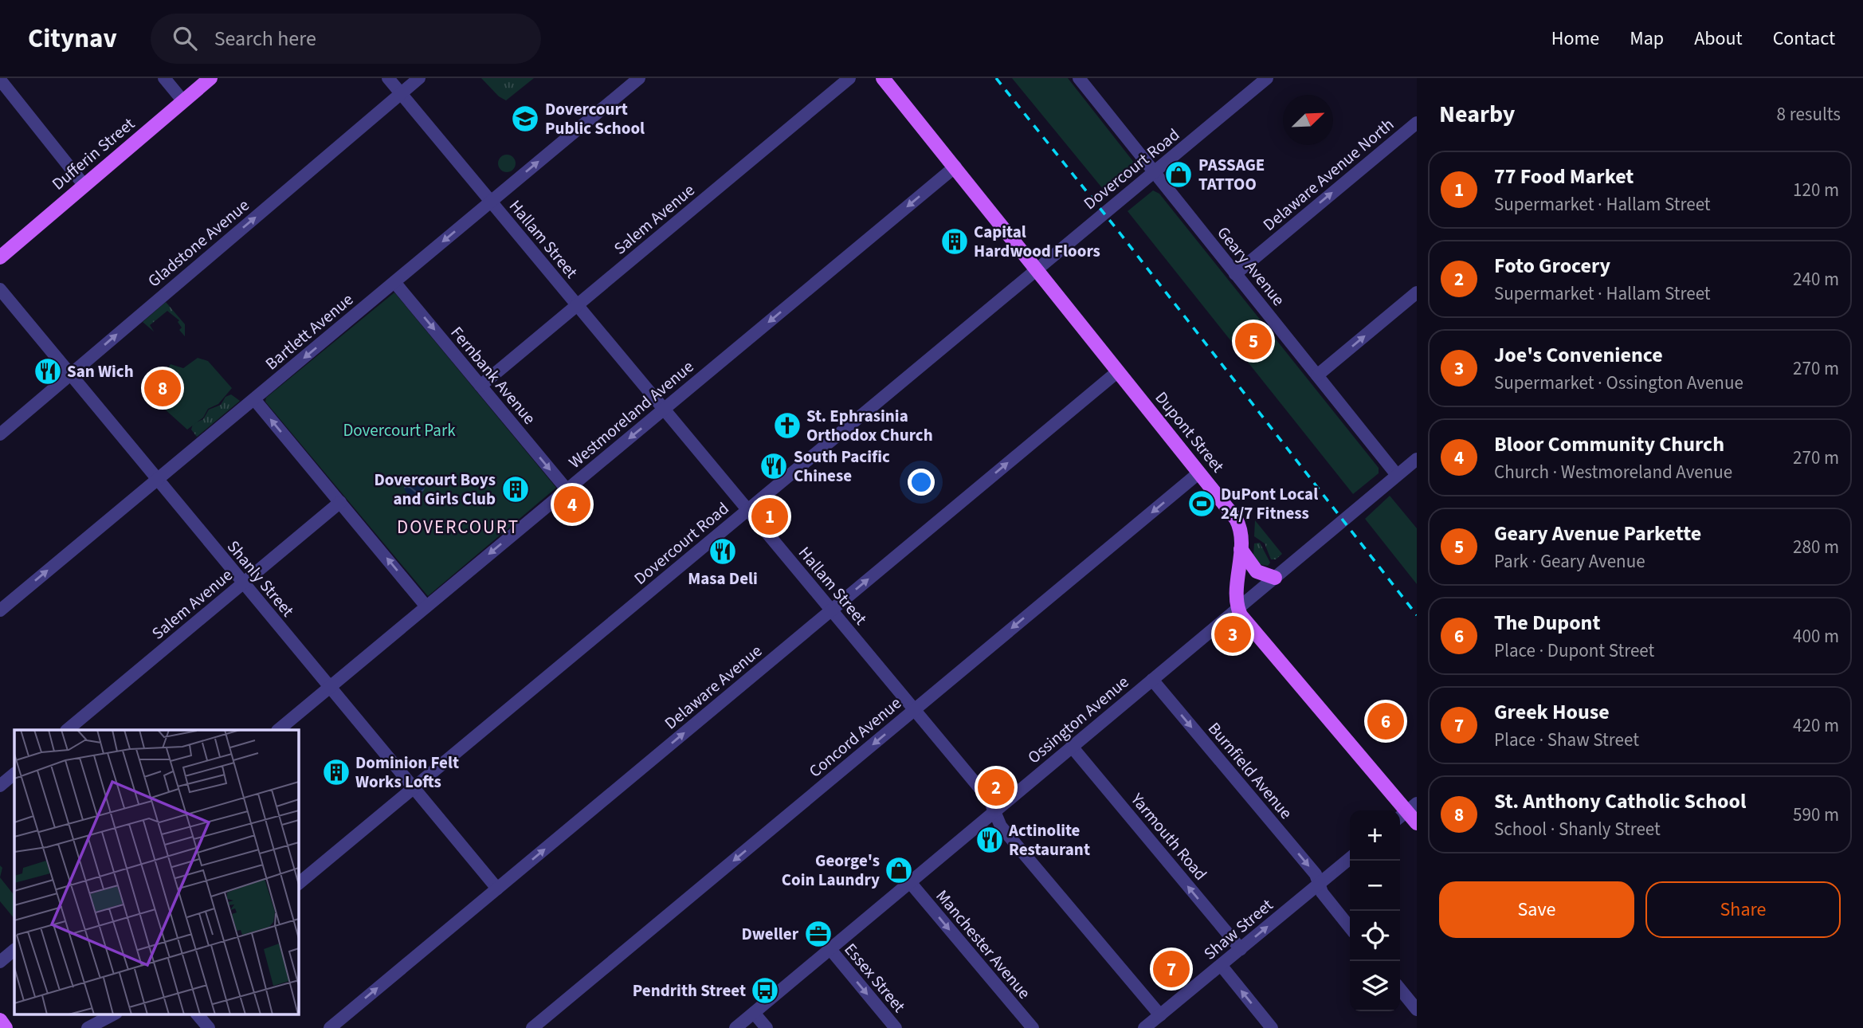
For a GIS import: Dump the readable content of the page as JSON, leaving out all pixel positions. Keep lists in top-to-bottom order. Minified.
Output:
{"streets":{"main road":["Dufferin Street","Dupont Street"],"street":["Dovercourt Road","Delaware Avenue North","Salem Avenue","Hallam Street","Gladstone Avenue","Geary Avenue","Bartlett Avenue","Fernbank Avenue","Westmoreland Avenue","Shanly Street","Delaware Avenue","Ossington Avenue","Concord Avenue","Burnfield Avenue","Yarmouth Road","Shaw Street","Manchester Avenue","Essex Street"]},"crossings":[["Dovercourt Road","Hallam Street"],["Dovercourt Road","Geary Avenue"],["Dovercourt Road","Dupont Street"],["Dovercourt Road","Shanly Street"],["Delaware Avenue North","Geary Avenue"],["Salem Avenue","Hallam Street"],["Salem Avenue","Fernbank Avenue"],["Salem Avenue","Shanly Street"],["Hallam Street","Gladstone Avenue"],["Hallam Street","Bartlett Avenue"],["Hallam Street","Westmoreland Avenue"],["Hallam Street","Delaware Avenue"],["Hallam Street","Ossington Avenue"],["Hallam Street","Concord Avenue"],["Hallam Street","Shaw Street"],["Gladstone Avenue","Shanly Street"],["Geary Avenue","Ossington Avenue"],["Bartlett Avenue","Fernbank Avenue"],["Bartlett Avenue","Shanly Street"],["Fernbank Avenue","Westmoreland Avenue"],["Westmoreland Avenue","Dupont Street"],["Westmoreland Avenue","Shanly Street"],["Dupont Street","Delaware Avenue"],["Dupont Street","Ossington Avenue"],["Dupont Street","Concord Avenue"],["Shanly Street","Delaware Avenue"],["Ossington Avenue","Burnfield Avenue"],["Ossington Avenue","Yarmouth Road"],["Ossington Avenue","Manchester Avenue"],["Ossington Avenue","Essex Street"],["Burnfield Avenue","Shaw Street"],["Yarmouth Road","Shaw Street"]],"one_way":["Delaware Avenue North","Gladstone Avenue","Fernbank Avenue","Westmoreland Avenue","Delaware Avenue","Concord Avenue","Burnfield Avenue","Yarmouth Road","Shaw Street","Manchester Avenue","Essex Street"],"districts":["DOVERCOURT"],"parks":["Dovercourt Park"],"places":{"school or university":["Dovercourt Public School"],"shop":["PASSAGE TATTOO","George's Coin Laundry"],"building":["Capital Hardwood Floors","Dovercourt Boys and Girls Club","Dominion Felt Works Lofts"],"restaurant":["San Wich","South Pacific Chinese","Masa Deli","Actinolite Restaurant"],"church":["St. Ephrasinia Orthodox Church"],"sports":["DuPont Local 24/7 Fitness"],"office":["Dweller"],"bus stop":["Pendrith Street"]},"north":"top right","page":{"header":"Citynav","search":"Search here","nav":["Home","Map","About","Contact"],"heading":["Nearby","8 results"],"list":[{"mark":"1","name":"77 Food Market","note":"Supermarket · Hallam Street","value":"120 m"},{"mark":"2","name":"Foto Grocery","note":"Supermarket · Hallam Street","value":"240 m"},{"mark":"3","name":"Joe's Convenience","note":"Supermarket · Ossington Avenue","value":"270 m"},{"mark":"4","name":"Bloor Community Church","note":"Church · Westmoreland Avenue","value":"270 m"},{"mark":"5","name":"Geary Avenue Parkette","note":"Park · Geary Avenue","value":"280 m"},{"mark":"6","name":"The Dupont","note":"Place · Dupont Street","value":"400 m"},{"mark":"7","name":"Greek House","note":"Place · Shaw Street","value":"420 m"},{"mark":"8","name":"St. Anthony Catholic School","note":"School · Shanly Street","value":"590 m"}],"pins":["5","8","4","1","3","6","2","7"],"map_buttons":["+","−"],"buttons":["Save","Share"]}}
